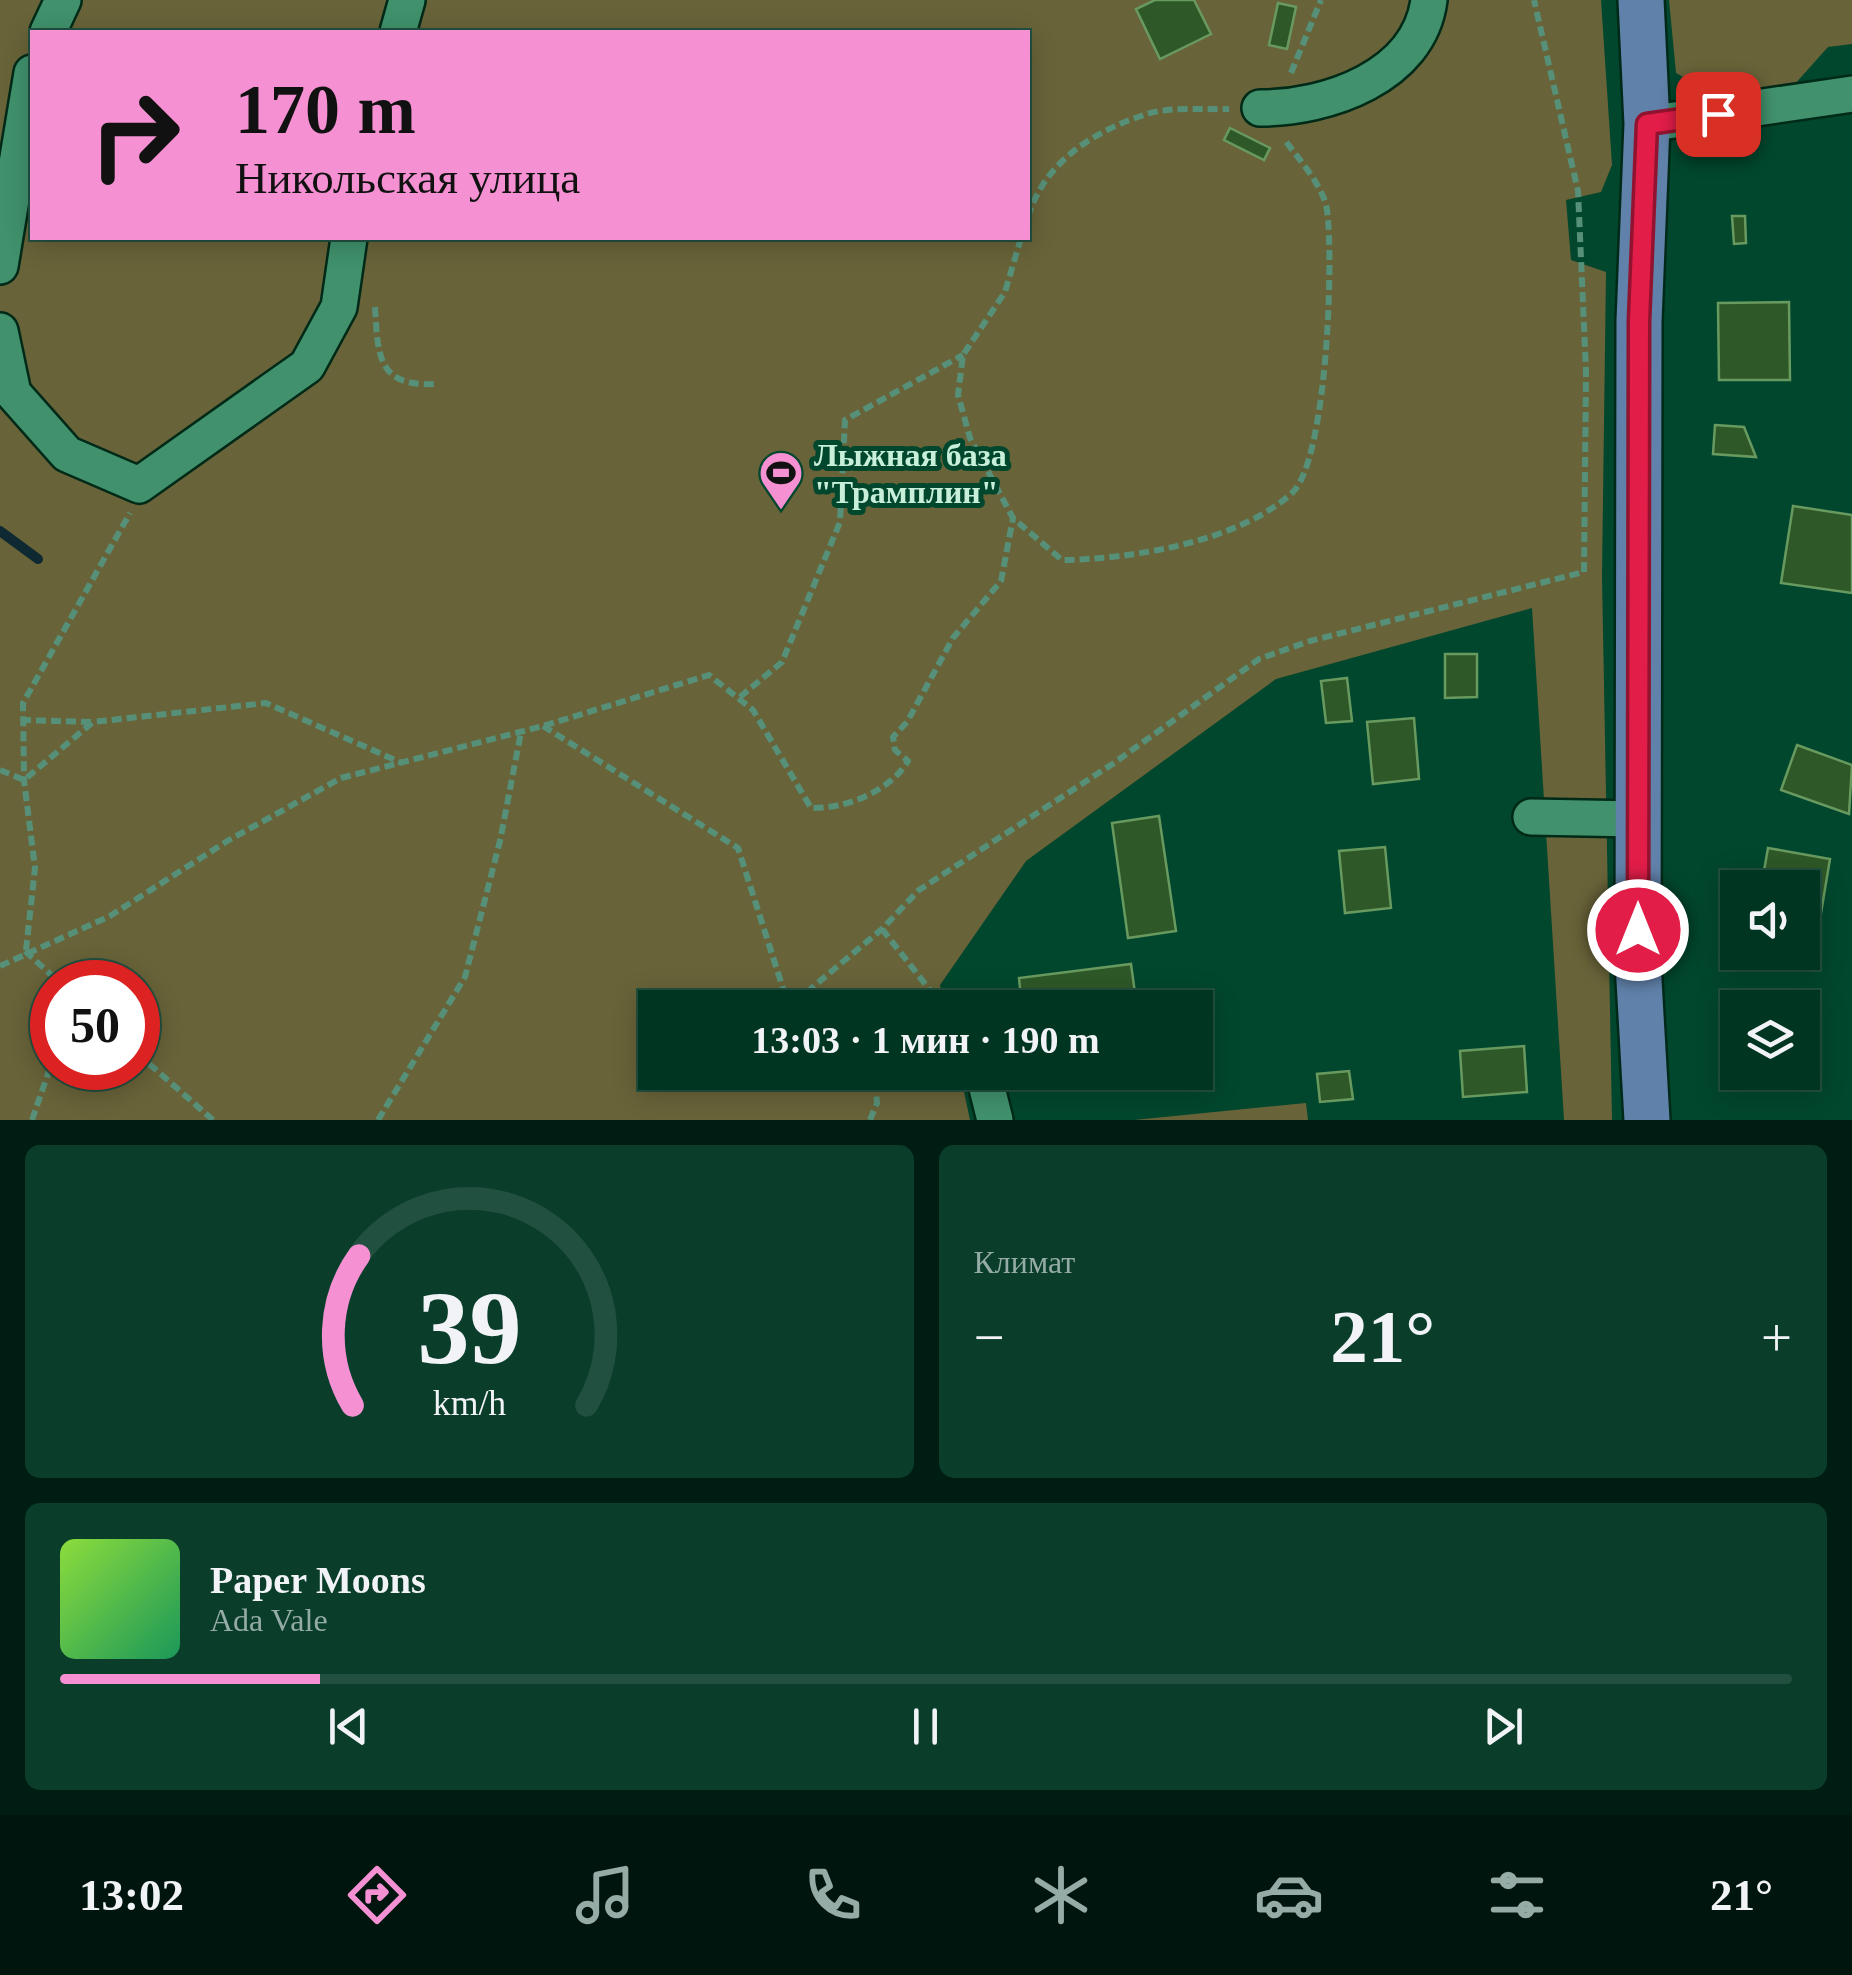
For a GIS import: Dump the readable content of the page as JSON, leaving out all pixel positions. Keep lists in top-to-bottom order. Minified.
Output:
{"places":{"sports":["Лыжная база \"Трамплин\""]},"page":{"turn":["170 m","Никольская улица"],"limit":"50","trip":"13:03 · 1 мин · 190 m","tile":"Климат","heat":["−","21°","+"],"song":["Paper Moons","Ada Vale"],"tabs":["13:02","21°"],"gauge":["39","km/h"]}}
